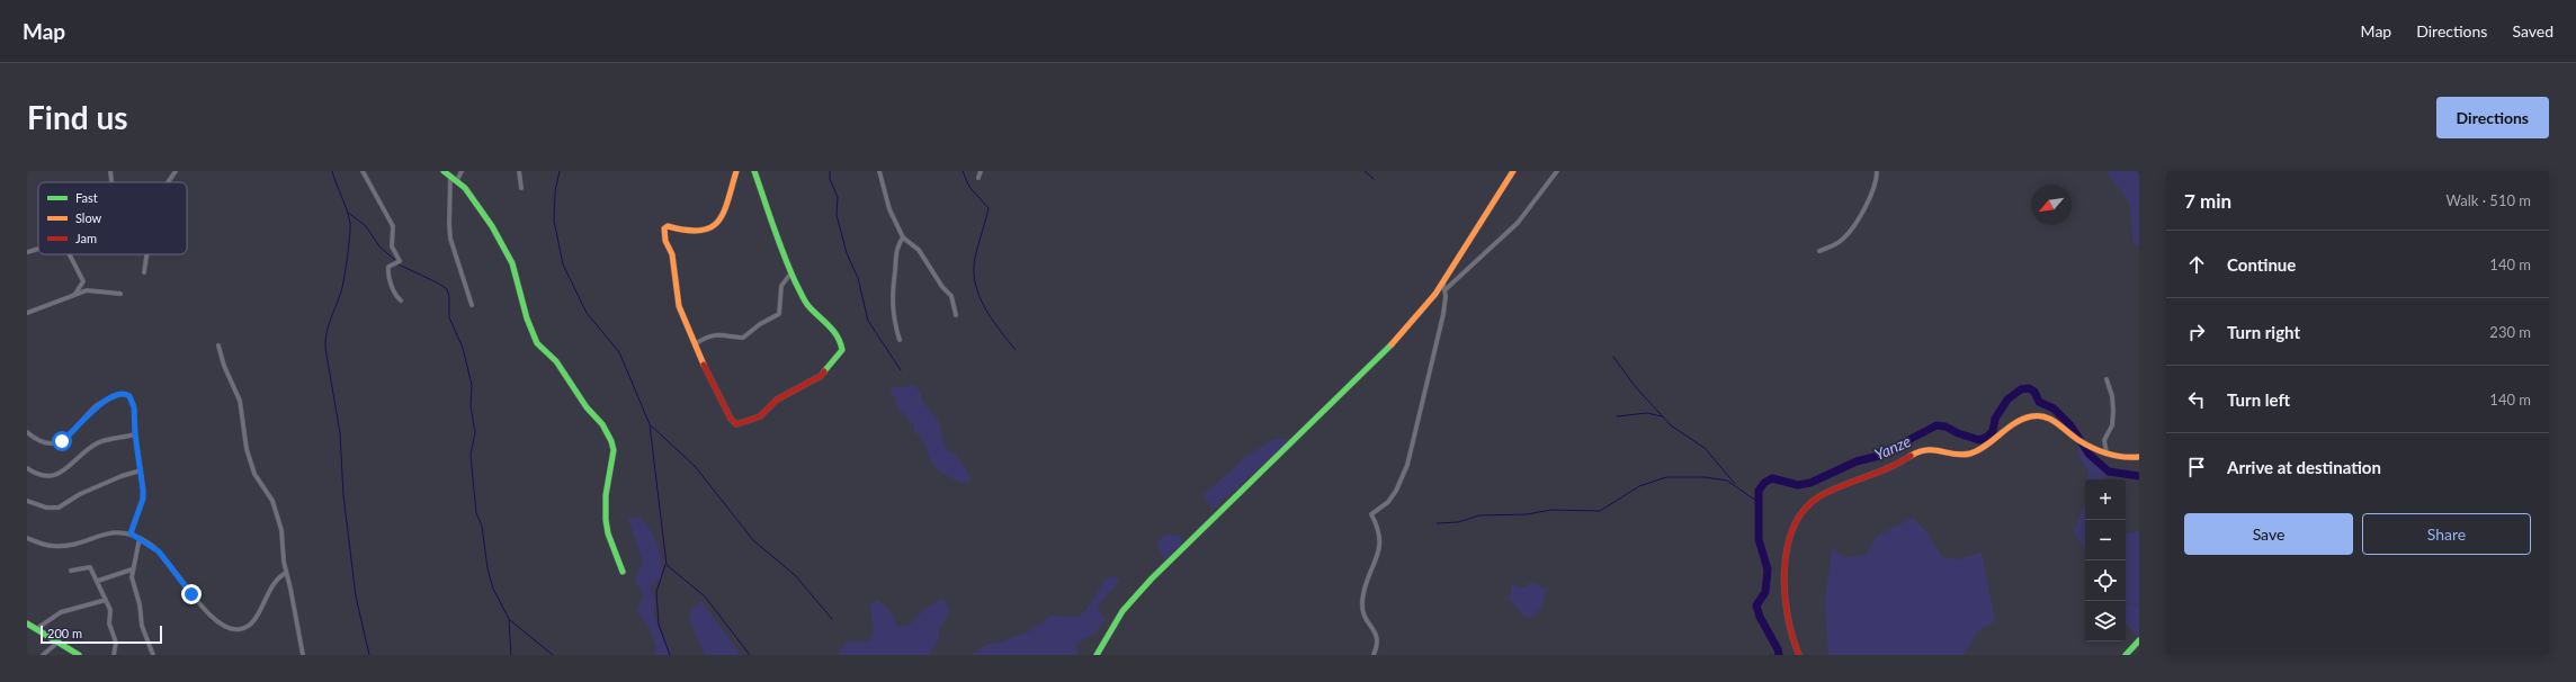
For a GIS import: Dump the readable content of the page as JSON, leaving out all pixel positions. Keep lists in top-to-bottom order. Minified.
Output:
{"water":["Yanze"],"legend":["Fast","Slow","Jam"],"scale_bar":"200 m","north":"bottom left","page":{"header":"Map","nav":["Map","Directions","Saved"],"buttons":["Directions",["Save","Share"]],"title":"Find us","heading":["7 min","Walk · 510 m"],"list":[["Continue","140 m"],["Turn right","230 m"],["Turn left","140 m"],"Arrive at destination"],"map_buttons":["+","−"],"scale":"200 m"}}
